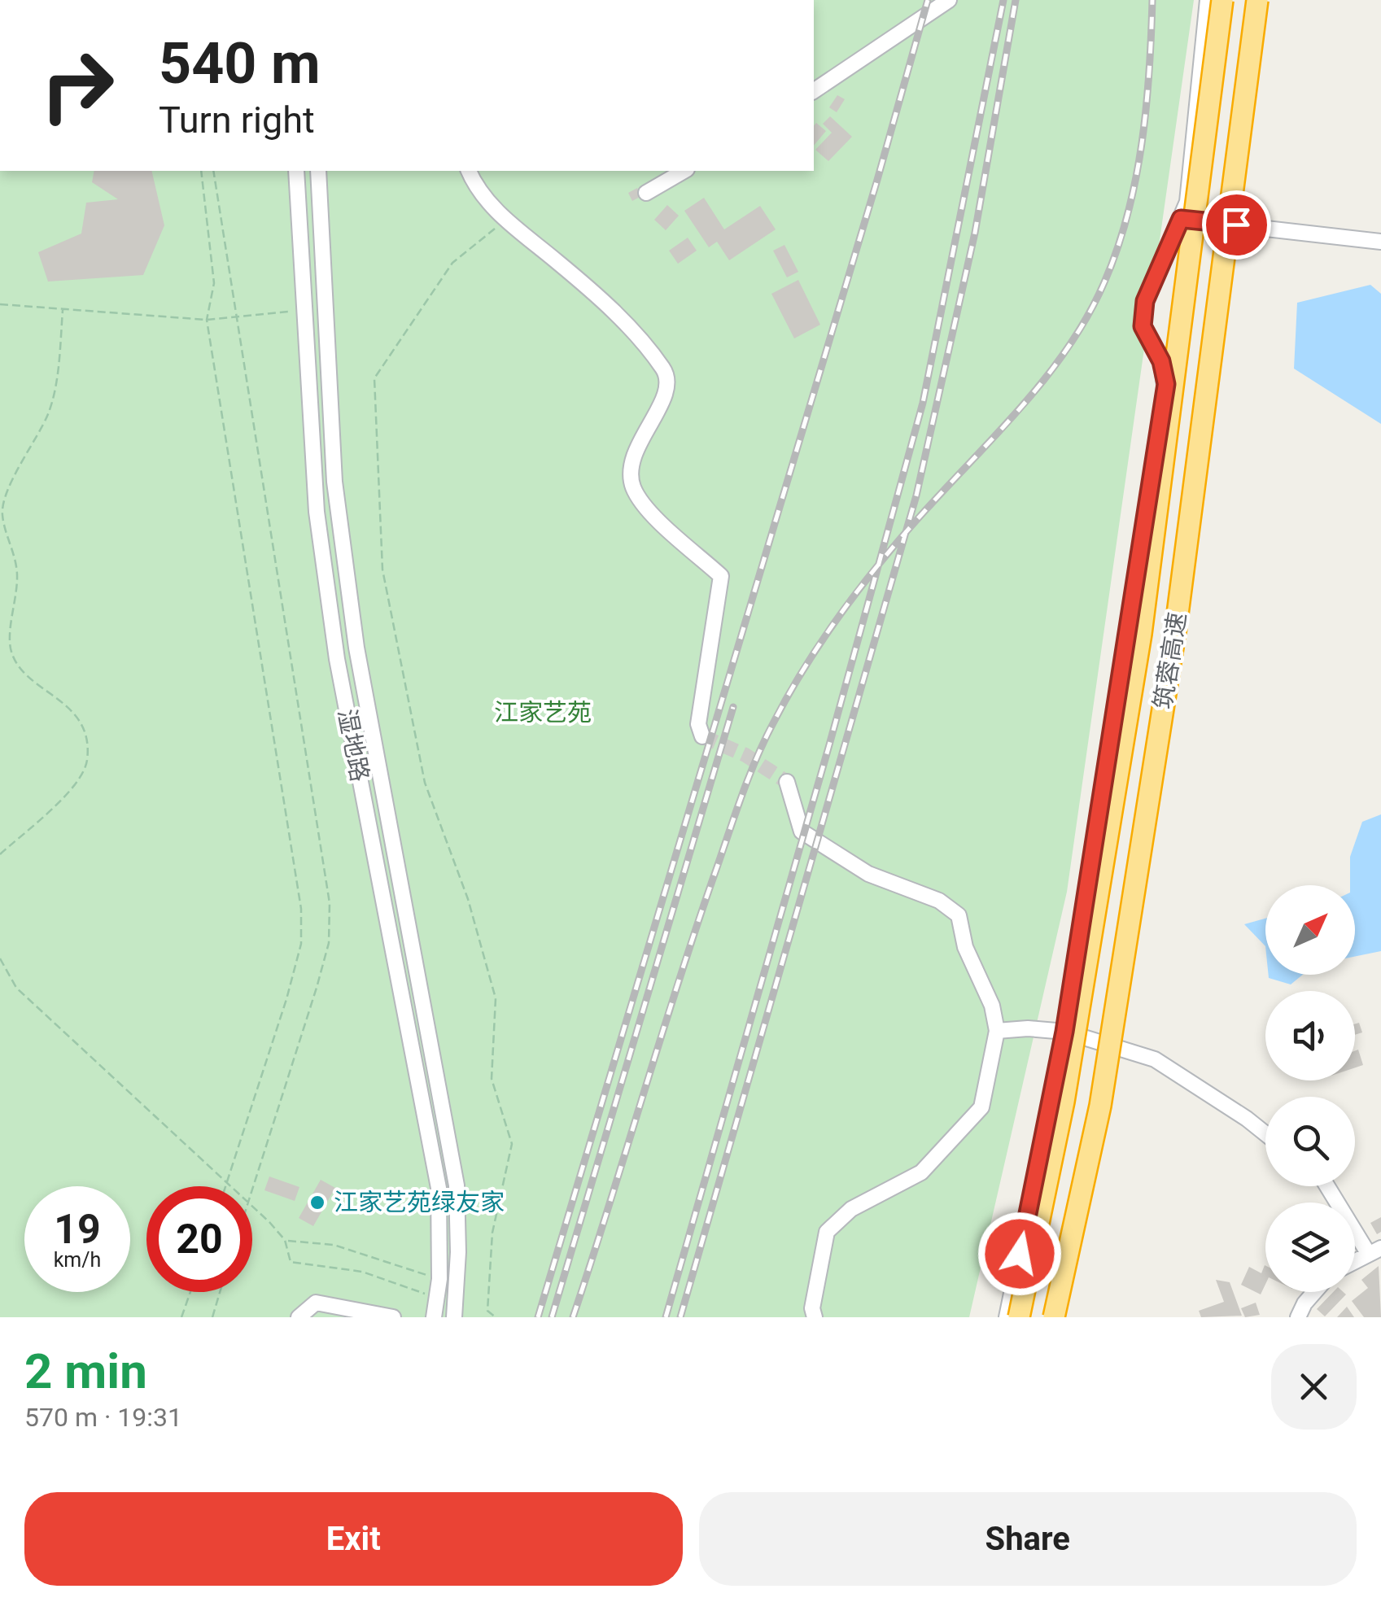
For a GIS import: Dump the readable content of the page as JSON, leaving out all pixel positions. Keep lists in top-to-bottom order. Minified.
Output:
{"streets":{"highway":["筑蓉高速"],"street":["湿地路"]},"parks":["江家艺苑"],"places":["江家艺苑绿友家"],"north":"top right","page":{"turn":["540 m","Turn right"],"speed":"19 km/h","limit":"20","heading":["2 min","570 m · 19:31"],"buttons":["Exit","Share"]}}
